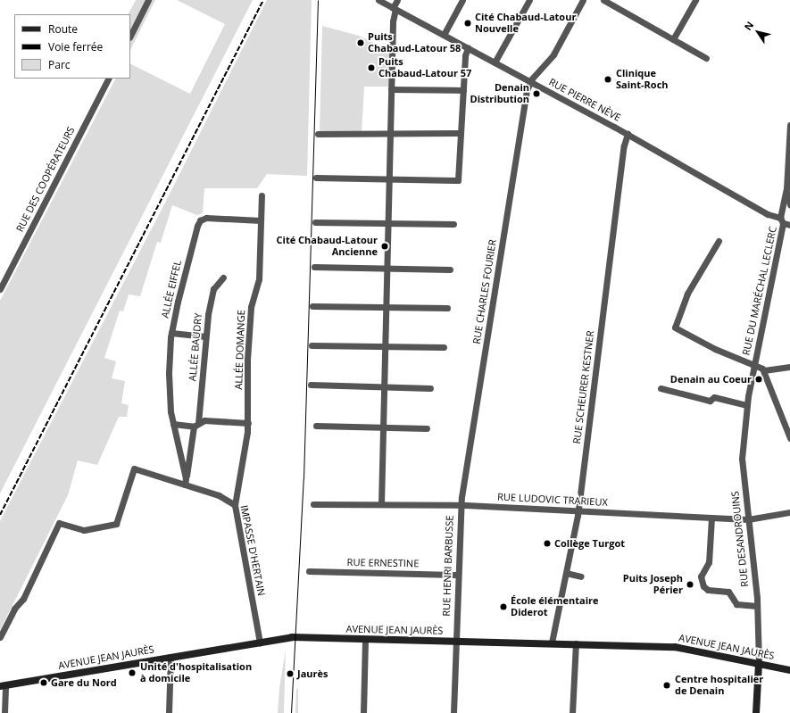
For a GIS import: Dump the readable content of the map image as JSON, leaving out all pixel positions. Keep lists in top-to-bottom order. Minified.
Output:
{"streets":{"street":["RUE PIERRE NÈVE","RUE DES COOPÉRATEURS","ALLÉE EIFFEL","RUE DU MARÉCHAL LECLERC","RUE CHARLES FOURIER","ALLÉE BAUDRY","ALLÉE DOMANGE","RUE SCHEURER KESTNER","RUE LUDOVIC TRARIEUX","RUE DESANDROUINS","IMPASSE D'HERTAIN","RUE ERNESTINE","RUE HENRI BARBUSSE","AVENUE JEAN JAURÈS"]},"crossings":[["RUE PIERRE NÈVE","RUE CHARLES FOURIER"],["RUE PIERRE NÈVE","RUE SCHEURER KESTNER"],["ALLÉE EIFFEL","ALLÉE BAUDRY"],["ALLÉE EIFFEL","ALLÉE DOMANGE"],["ALLÉE EIFFEL","IMPASSE D'HERTAIN"],["RUE DU MARÉCHAL LECLERC","RUE DESANDROUINS"],["RUE CHARLES FOURIER","RUE LUDOVIC TRARIEUX"],["RUE CHARLES FOURIER","RUE HENRI BARBUSSE"],["ALLÉE BAUDRY","IMPASSE D'HERTAIN"],["ALLÉE DOMANGE","IMPASSE D'HERTAIN"],["RUE SCHEURER KESTNER","RUE LUDOVIC TRARIEUX"],["RUE SCHEURER KESTNER","AVENUE JEAN JAURÈS"],["RUE LUDOVIC TRARIEUX","RUE DESANDROUINS"],["RUE LUDOVIC TRARIEUX","RUE HENRI BARBUSSE"],["RUE DESANDROUINS","AVENUE JEAN JAURÈS"],["IMPASSE D'HERTAIN","AVENUE JEAN JAURÈS"],["RUE ERNESTINE","RUE HENRI BARBUSSE"],["RUE HENRI BARBUSSE","AVENUE JEAN JAURÈS"]],"places":["Cité Chabaud-Latour Nouvelle","Puits Chabaud-Latour 58","Puits Chabaud-Latour 57","Clinique Saint-Roch","Denain Distribution","Cité Chabaud-Latour Ancienne","Denain au Coeur","Collège Turgot","Puits Joseph Périer","École élémentaire Diderot","Unité d'hospitalisation à domicile","Jaurès","Gare du Nord","Centre hospitalier de Denain"],"legend":["Route","Voie ferrée","Parc"],"north":"top left"}
